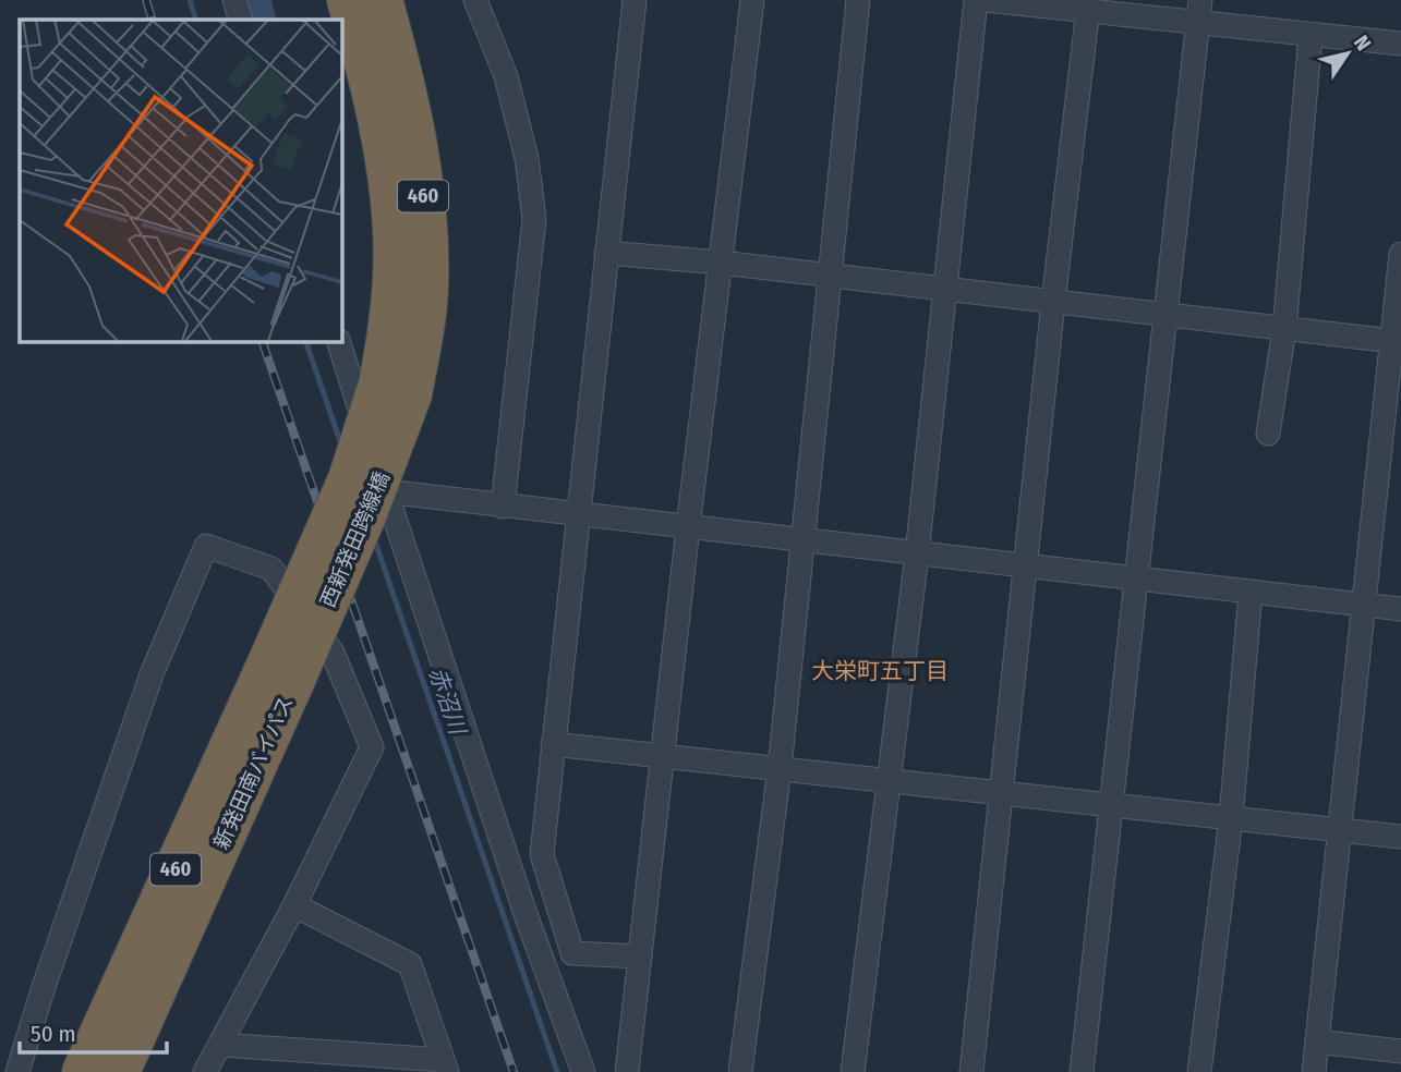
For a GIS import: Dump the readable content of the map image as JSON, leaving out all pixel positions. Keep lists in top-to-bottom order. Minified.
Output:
{"streets":{"highway":["460","西新発田跨線橋","新発田南バイパス"]},"crossings":[["460","西新発田跨線橋"],["西新発田跨線橋","新発田南バイパス"]],"districts":["大栄町五丁目"],"water":["赤沼川"],"scale_bar":"50 m","north":"top right"}
